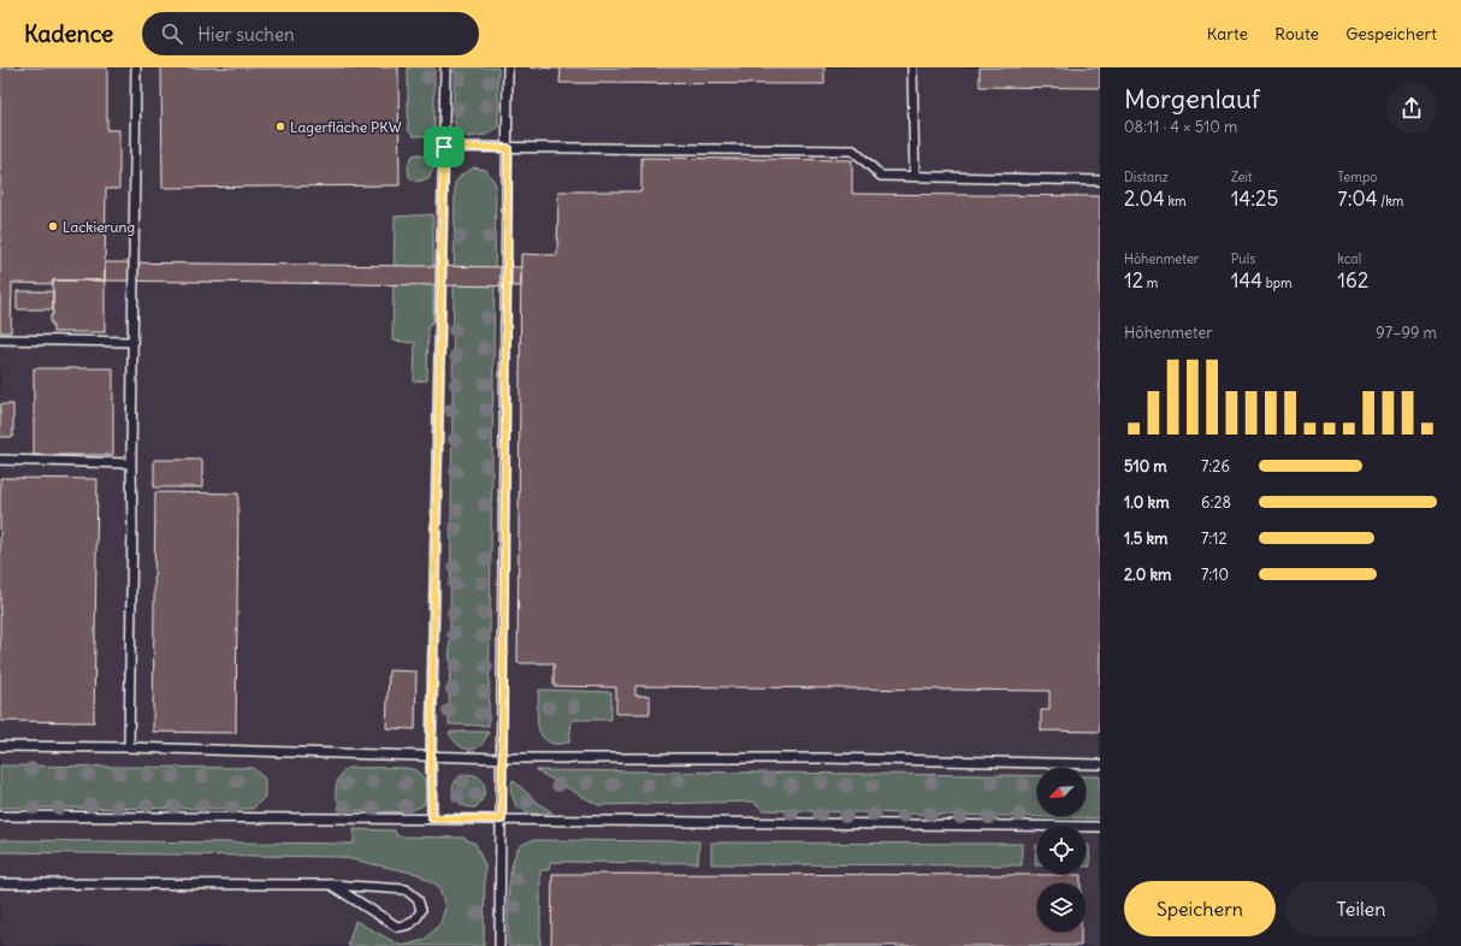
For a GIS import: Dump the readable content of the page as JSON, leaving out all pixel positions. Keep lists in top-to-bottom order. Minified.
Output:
{"places":["Lagerfläche PKW","Lackierung"],"north":"bottom left","page":{"header":"Kadence","search":"Hier suchen","nav":["Karte","Route","Gespeichert"],"heading":["Morgenlauf","08:11 · 4 × 510 m"],"stats":[["Distanz","2.04 km"],["Zeit","14:25"],["Tempo","7:04 /km"],["Höhenmeter","12 m"],["Puls","144 bpm"],["kcal","162"]],"chart":["Höhenmeter","97–99 m"],"list":[{"name":"510 m","note":"7:26"},{"name":"1.0 km","note":"6:28"},{"name":"1.5 km","note":"7:12"},{"name":"2.0 km","note":"7:10"}],"buttons":["Speichern","Teilen"]}}
